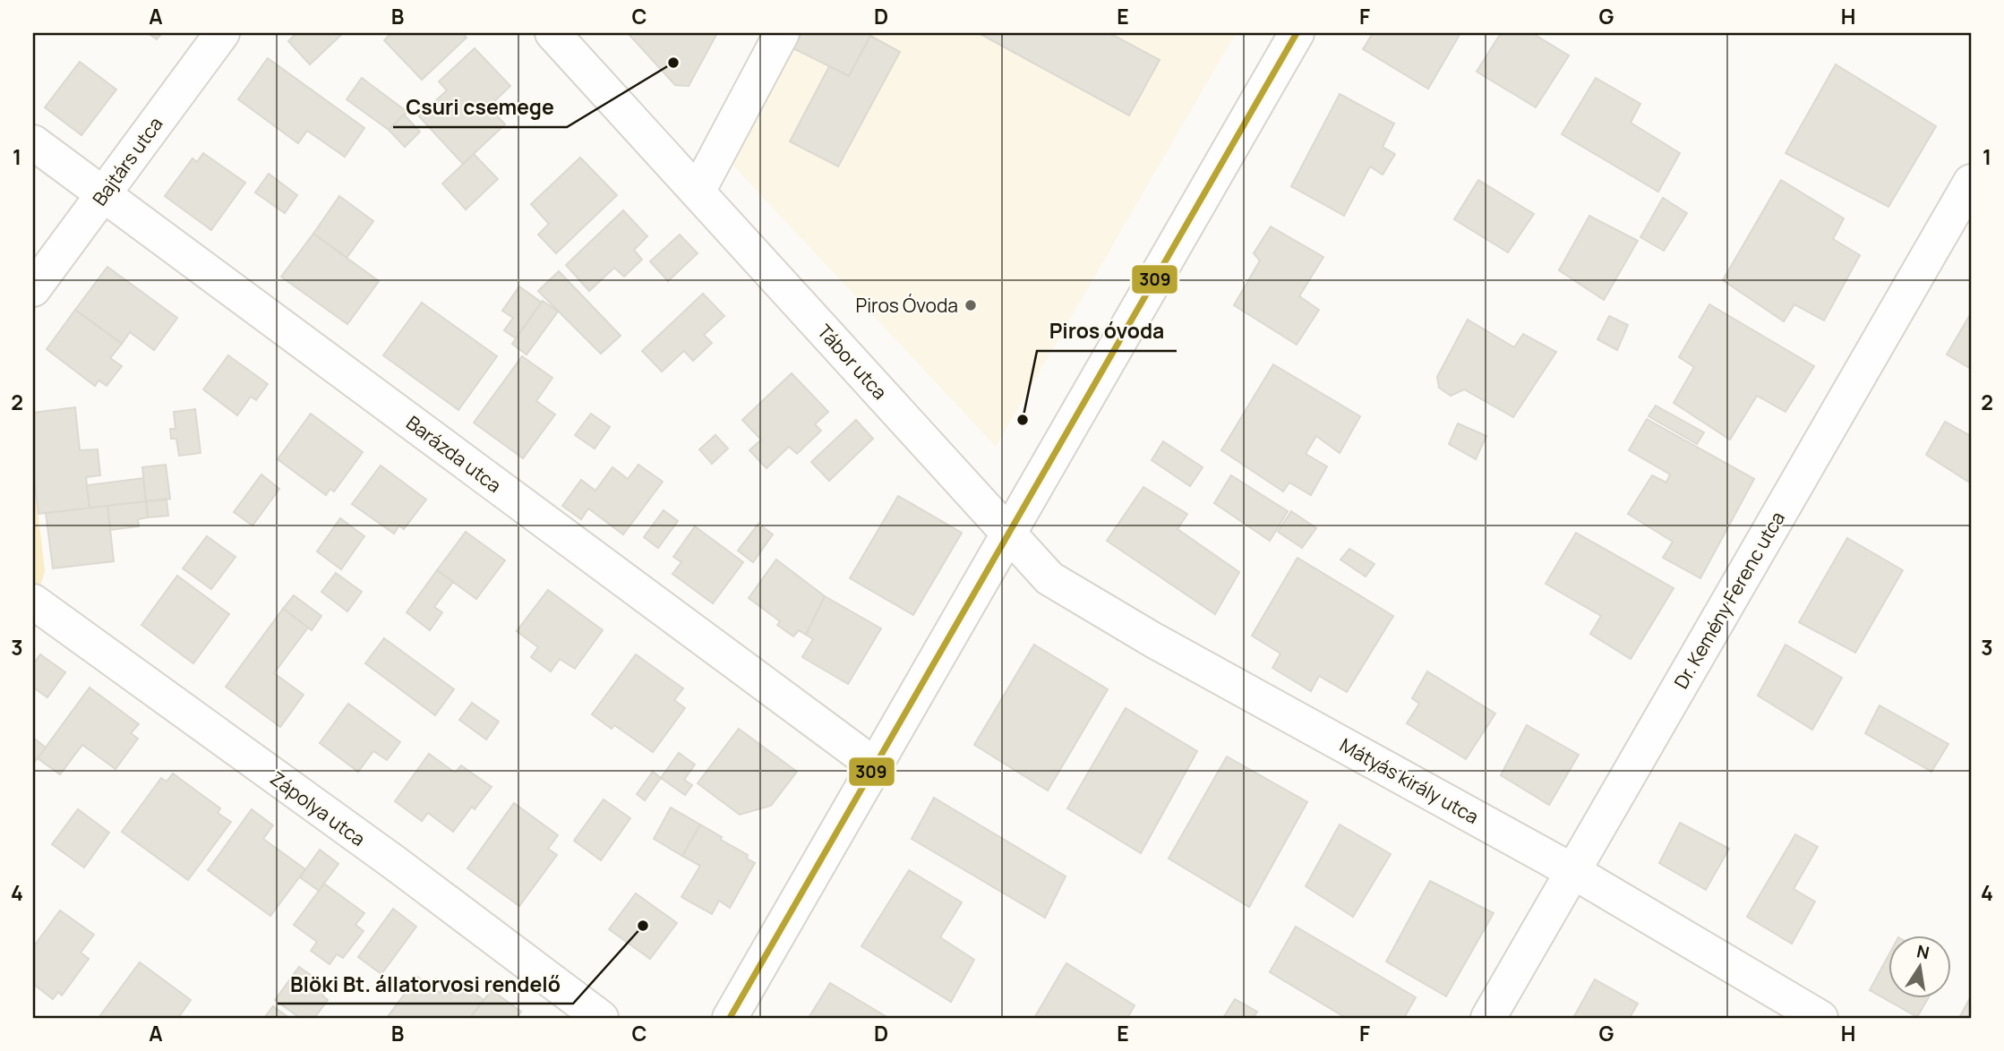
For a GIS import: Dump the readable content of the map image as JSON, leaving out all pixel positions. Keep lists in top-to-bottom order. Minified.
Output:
{"streets":{"street":["Bajtárs utca","Tábor utca","Barázda utca","Dr. Kemény Ferenc utca","Mátyás király utca","Zápolya utca"]},"crossings":[["Bajtárs utca","Barázda utca"],["Tábor utca","Mátyás király utca"],["Dr. Kemény Ferenc utca","Mátyás király utca"]],"places":["Csuri csemege","Piros Óvoda","Piros óvoda","Blöki Bt. állatorvosi rendelő"],"lines":["transit line 309"],"north":"top","grid":{"columns":["A","B","C","D","E","F","G","H"],"rows":["1","2","3","4"]}}
